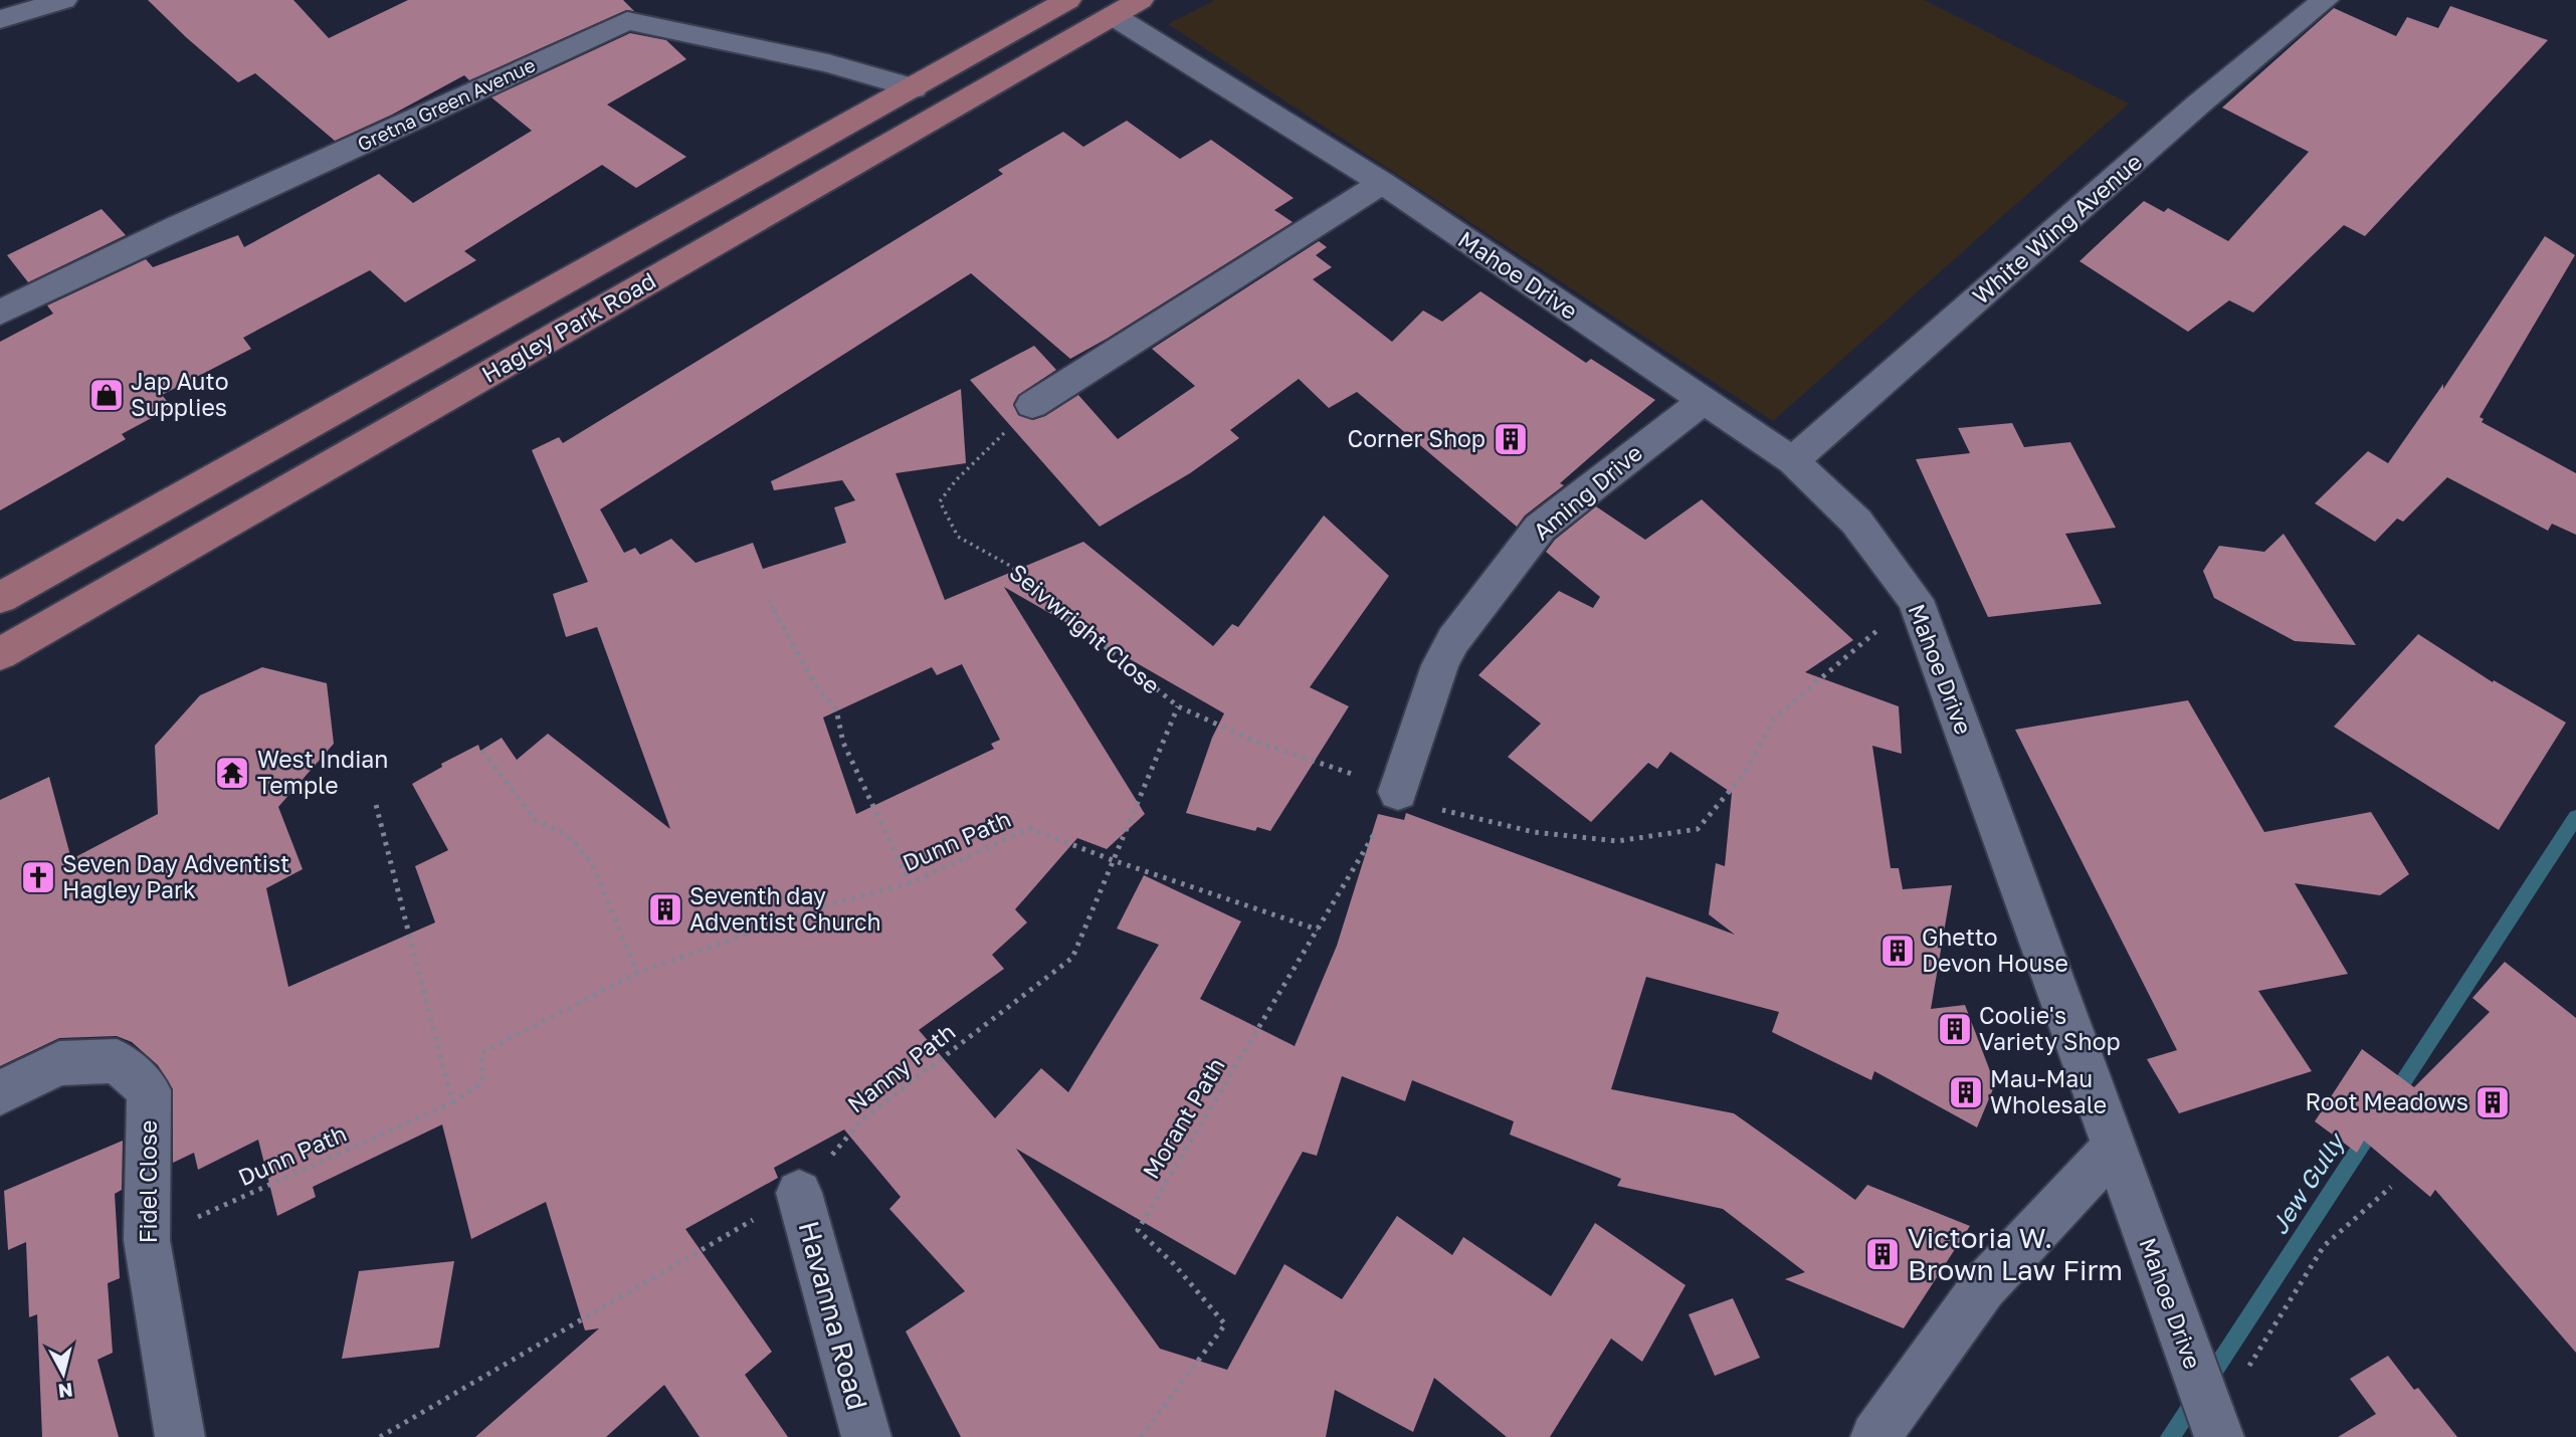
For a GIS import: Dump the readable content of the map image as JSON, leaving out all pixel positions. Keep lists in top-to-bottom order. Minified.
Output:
{"streets":{"main road":["Hagley Park Road"],"street":["Gretna Green Avenue","White Wing Avenue","Mahoe Drive","Aming Drive","Fidel Close","Havanna Road"],"path":["Seivwright Close","Dunn Path","Nanny Path","Morant Path"]},"crossings":[["Gretna Green Avenue","Hagley Park Road"],["White Wing Avenue","Mahoe Drive"],["Mahoe Drive","Hagley Park Road"],["Mahoe Drive","Aming Drive"],["Mahoe Drive","Seivwright Close"],["Aming Drive","Seivwright Close"],["Aming Drive","Morant Path"],["Seivwright Close","Nanny Path"],["Seivwright Close","Morant Path"],["Dunn Path","Nanny Path"],["Dunn Path","Morant Path"],["Dunn Path","Fidel Close"],["Nanny Path","Havanna Road"]],"water":["Jew Gully"],"places":{"shop":["Jap Auto Supplies"],"building":["Corner Shop","Seventh day Adventist Church","Ghetto Devon House","Coolie's Variety Shop","Mau-Mau Wholesale","Root Meadows","Victoria W. Brown Law Firm"],"temple":["West Indian Temple"],"church":["Seven Day Adventist Hagley Park"]},"north":"bottom"}
